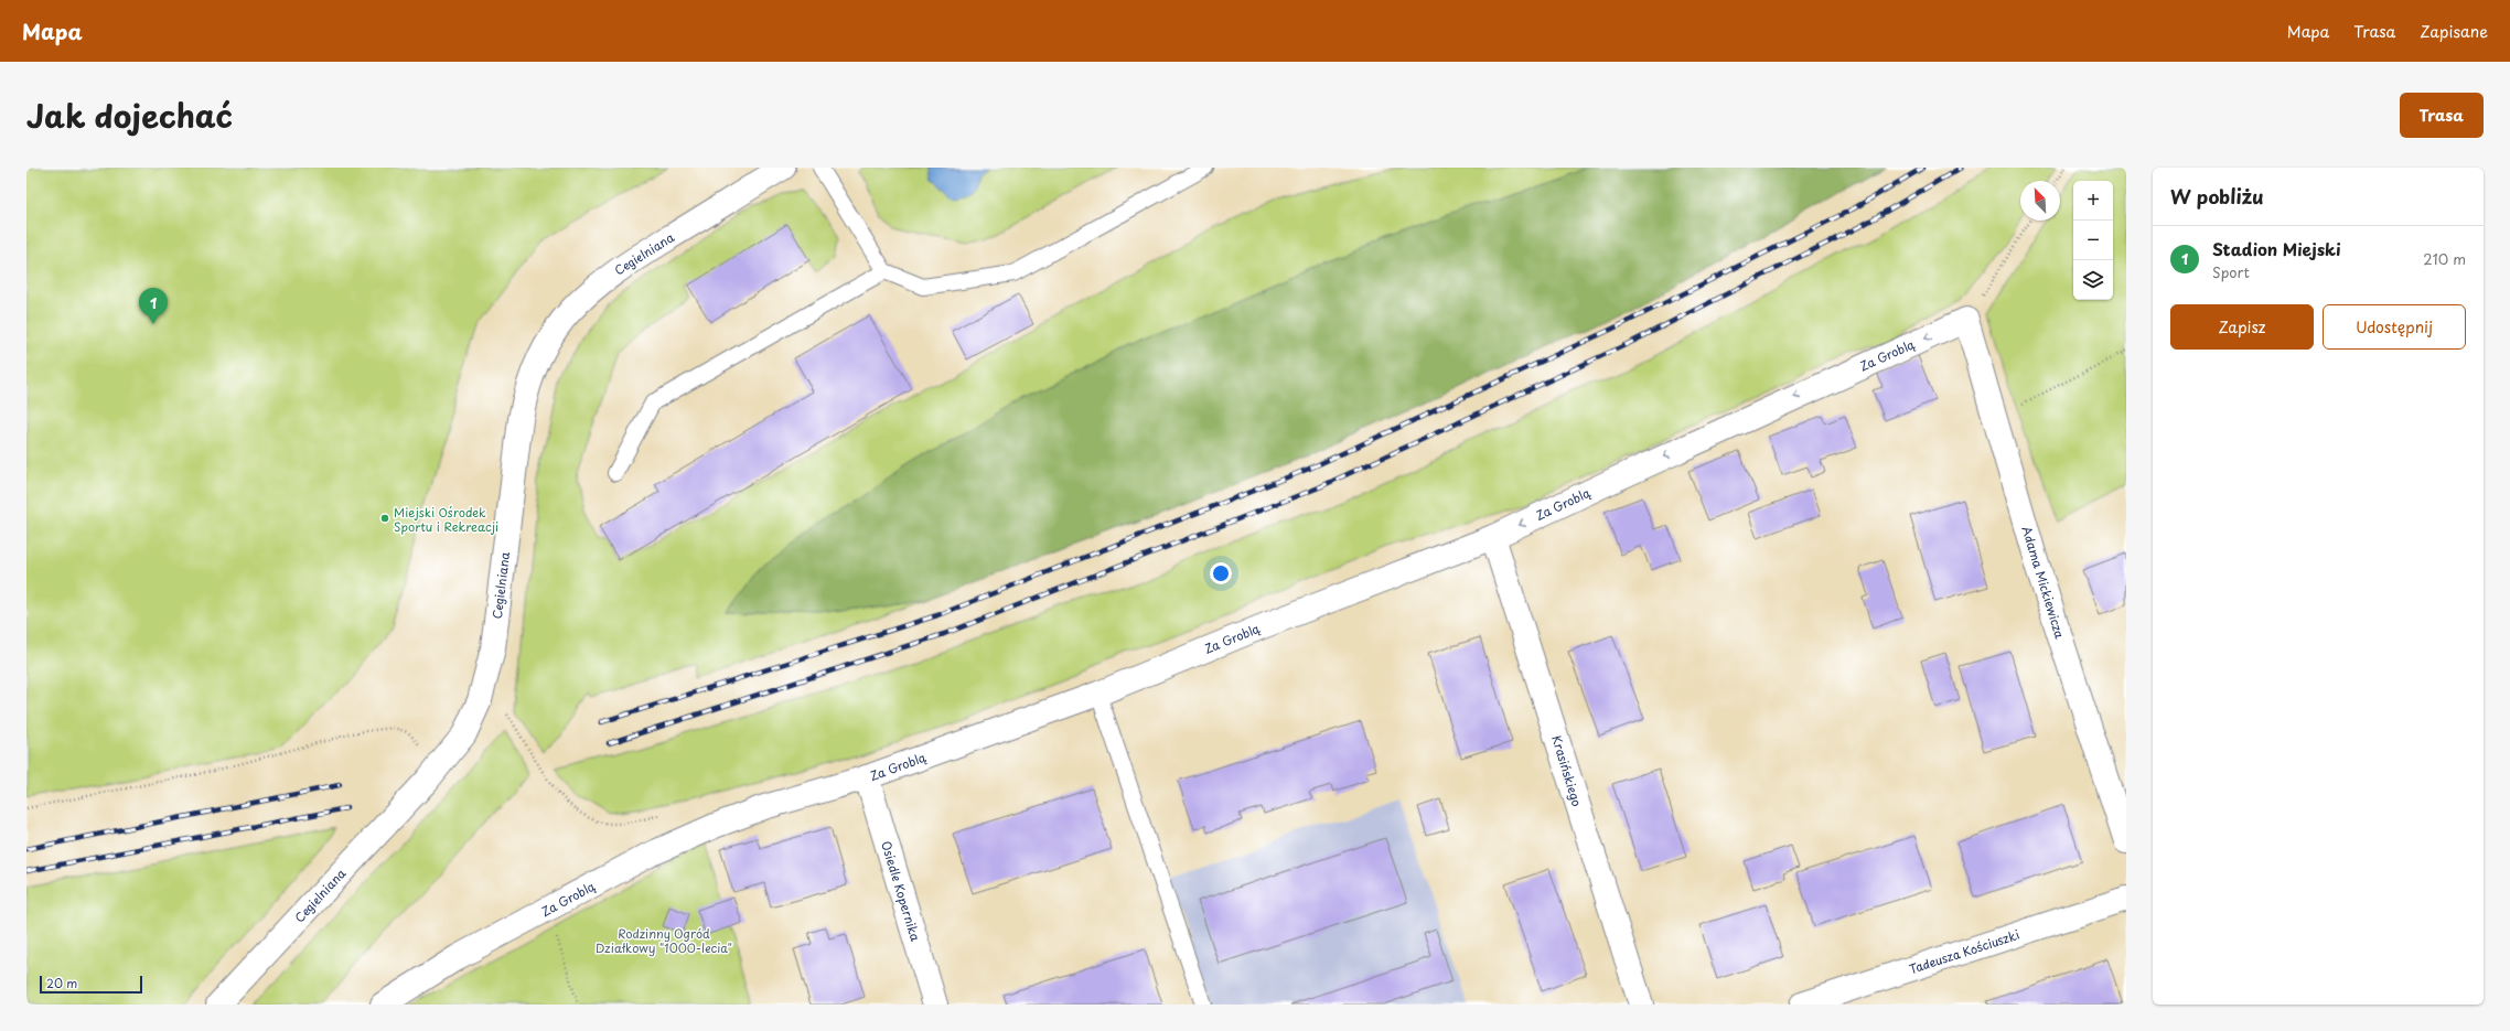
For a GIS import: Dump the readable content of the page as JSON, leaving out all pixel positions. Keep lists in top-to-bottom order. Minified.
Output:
{"streets":{"street":["Cegielniana","Za Groblą","Adama Mickiewicza","Krasińskiego","Osiedle Kopernika","Tadeusza Kościuszki"]},"crossings":[["Za Groblą","Adama Mickiewicza"],["Za Groblą","Krasińskiego"],["Za Groblą","Osiedle Kopernika"]],"parks":["Rodzinny Ogród Działkowy \"1000-lecia\""],"places":["Miejski Ośrodek Sportu i Rekreacji"],"scale_bar":"20 m","north":"top left","page":{"header":"Mapa","nav":["Mapa","Trasa","Zapisane"],"title":"Jak dojechać","buttons":["Trasa",["Zapisz","Udostępnij"]],"heading":"W pobliżu","map_buttons":["+","−"],"list":[{"mark":"1","name":"Stadion Miejski","note":"Sport","value":"210 m"}],"pins":"1","scale":"20 m"}}
